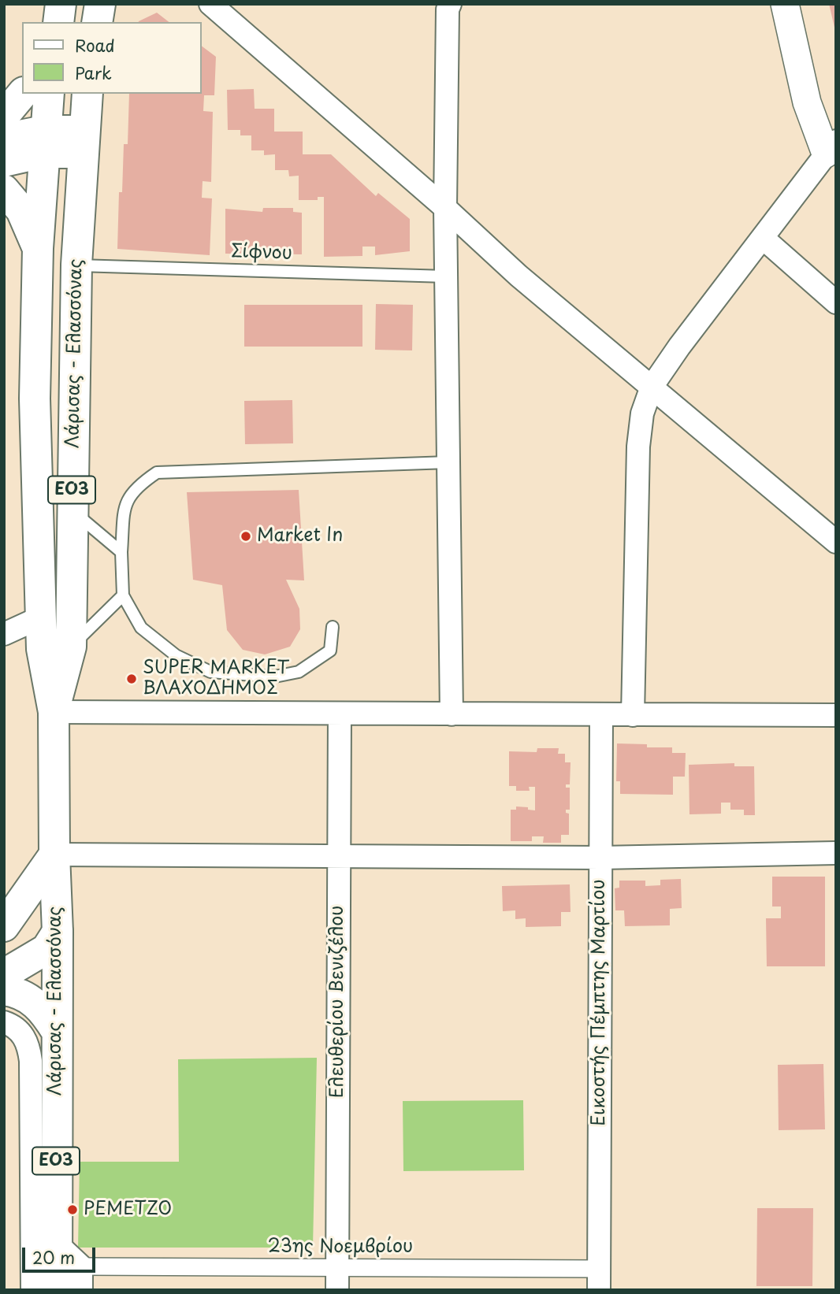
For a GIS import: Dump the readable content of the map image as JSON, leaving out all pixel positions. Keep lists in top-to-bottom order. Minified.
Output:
{"streets":{"main road":["Λάρισας - Ελασσόνας","ΕΟ3"],"street":["Ελευθερίου Βενιζέλου","Εικοστής Πέμπτης Μαρτίου","23ης Νοεμβρίου"],"lane":["Σίφνου"]},"crossings":[["Σίφνου","Λάρισας - Ελασσόνας"],["Ελευθερίου Βενιζέλου","23ης Νοεμβρίου"],["Εικοστής Πέμπτης Μαρτίου","23ης Νοεμβρίου"]],"places":["Market In","SUPER MARKET ΒΛΑΧΟΔΗΜΟΣ","ΡΕΜΕΤΖΟ"],"legend":["Road","Park"],"scale_bar":"20 m"}
